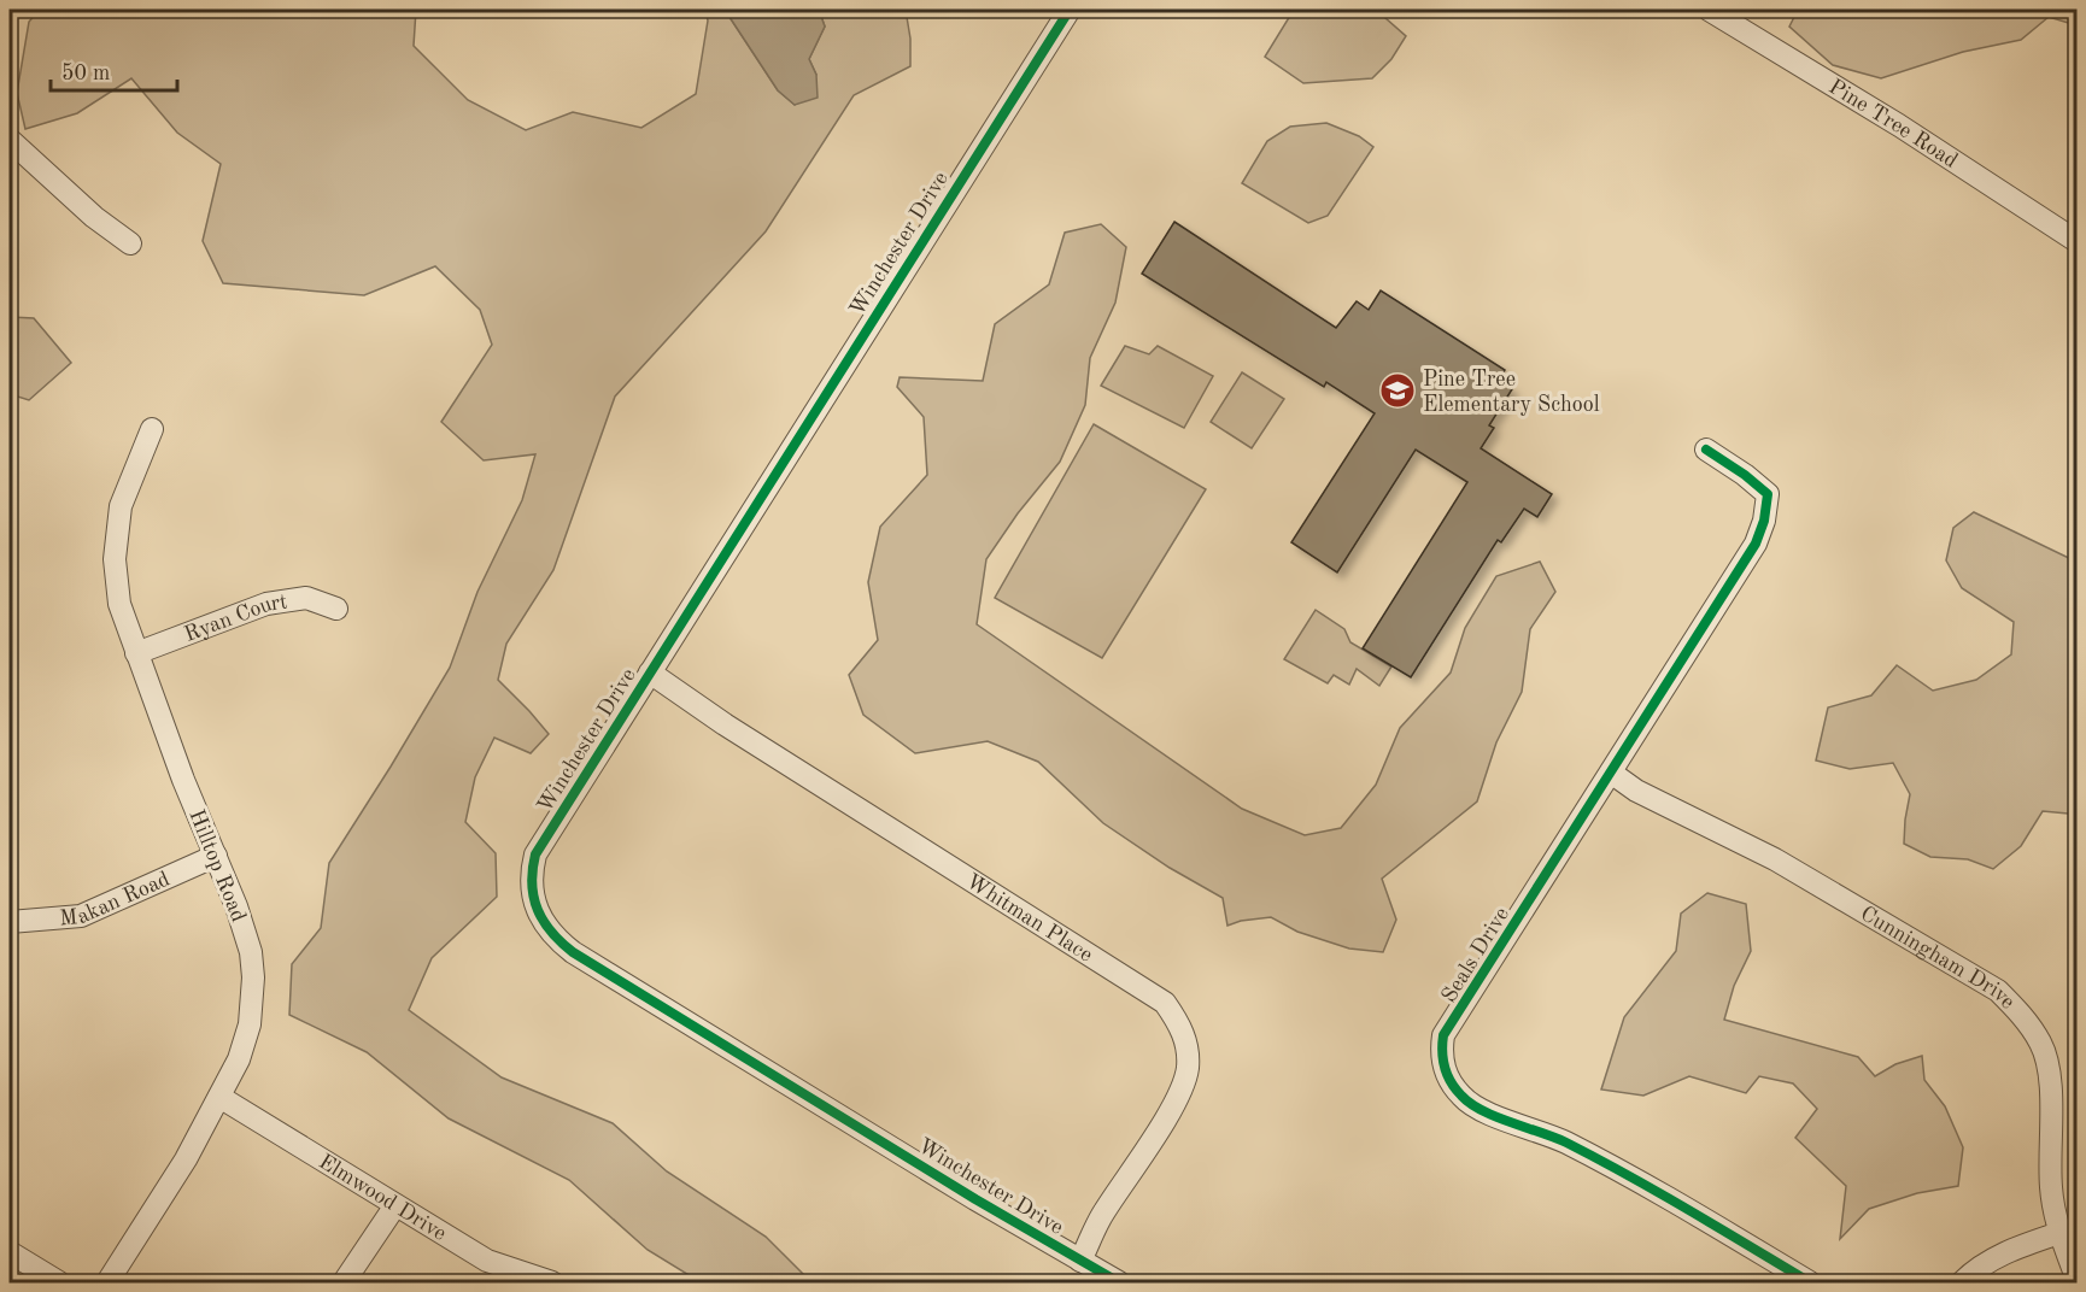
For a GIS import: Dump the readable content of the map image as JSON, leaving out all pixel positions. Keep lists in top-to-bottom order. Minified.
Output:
{"streets":{"street":["Pine Tree Road","Winchester Drive","Ryan Court","Hilltop Road","Makan Road","Whitman Place","Seals Drive","Cunningham Drive","Elmwood Drive"]},"crossings":[["Winchester Drive","Whitman Place"],["Ryan Court","Hilltop Road"],["Hilltop Road","Makan Road"],["Hilltop Road","Elmwood Drive"],["Seals Drive","Cunningham Drive"]],"places":{"school or university":["Pine Tree Elementary School"]},"scale_bar":"50 m"}
